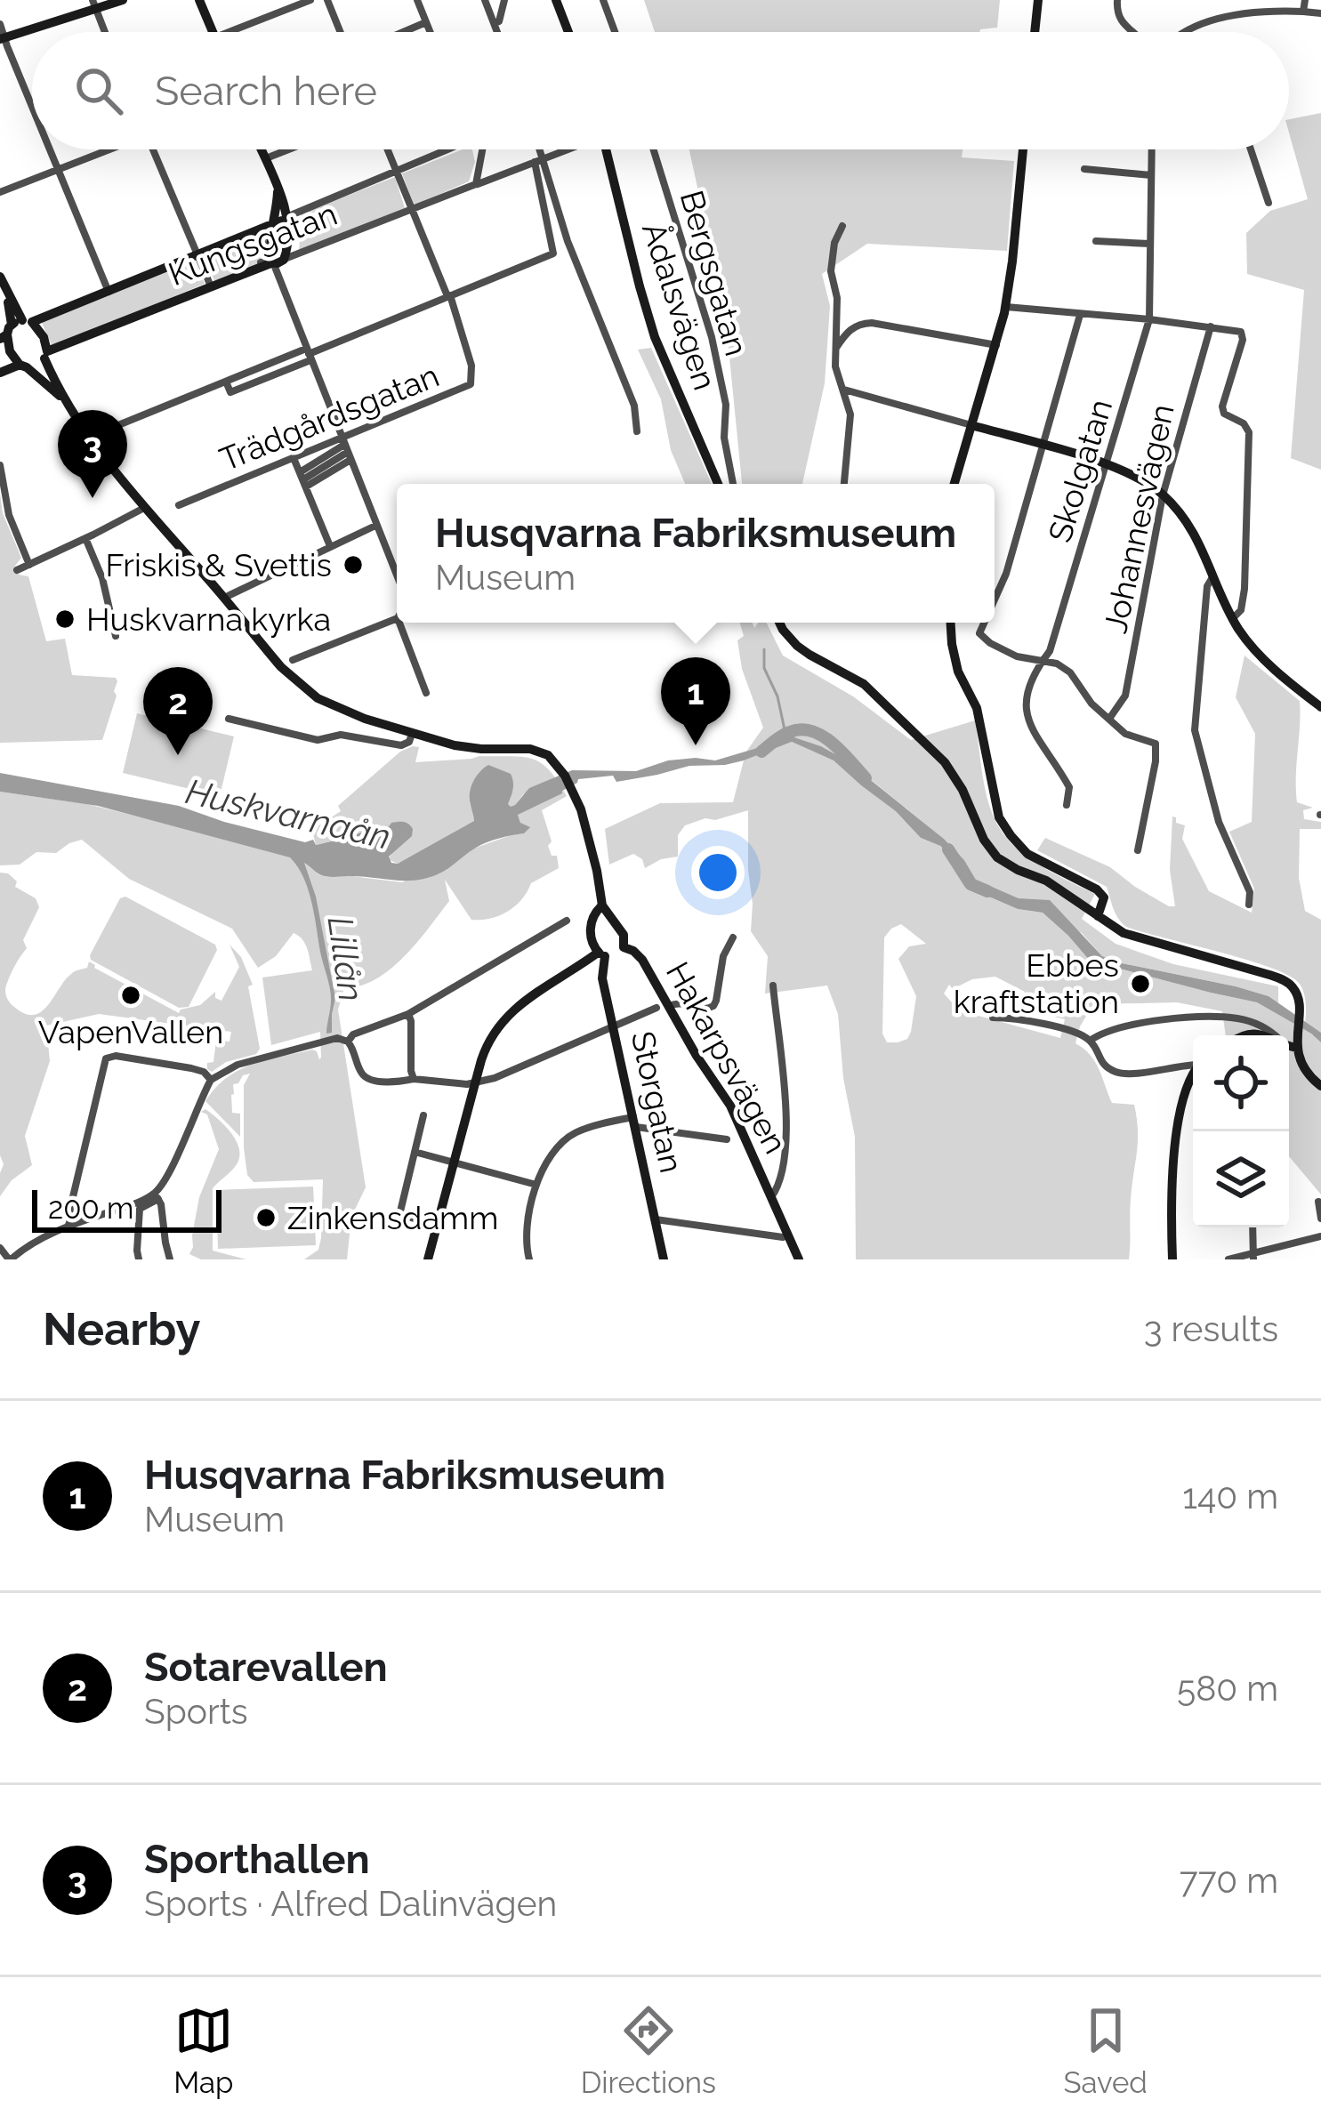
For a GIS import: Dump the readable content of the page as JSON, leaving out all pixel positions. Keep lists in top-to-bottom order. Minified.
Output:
{"streets":{"street":["Kungsgatan","Bergsgatan","Ådalsvägen","Trädgårdsgatan","Skolgatan","Johannesvägen","Hakarpsvägen","Storgatan"]},"crossings":[["Hakarpsvägen","Storgatan"]],"water":["Huskvarnaån","Lillån"],"places":["Friskis & Svettis","Huskvarna kyrka","Ebbes kraftstation","VapenVallen","Zinkensdamm"],"scale_bar":"200 m","page":{"search":"Search here","pins":["3","1","2"],"popup":["Husqvarna Fabriksmuseum","Museum"],"scale":"200 m","heading":["Nearby","3 results"],"list":[{"mark":"1","name":"Husqvarna Fabriksmuseum","note":"Museum","value":"140 m"},{"mark":"2","name":"Sotarevallen","note":"Sports","value":"580 m"},{"mark":"3","name":"Sporthallen","note":"Sports · Alfred Dalinvägen","value":"770 m"}],"nav":["Map","Directions","Saved"]}}
